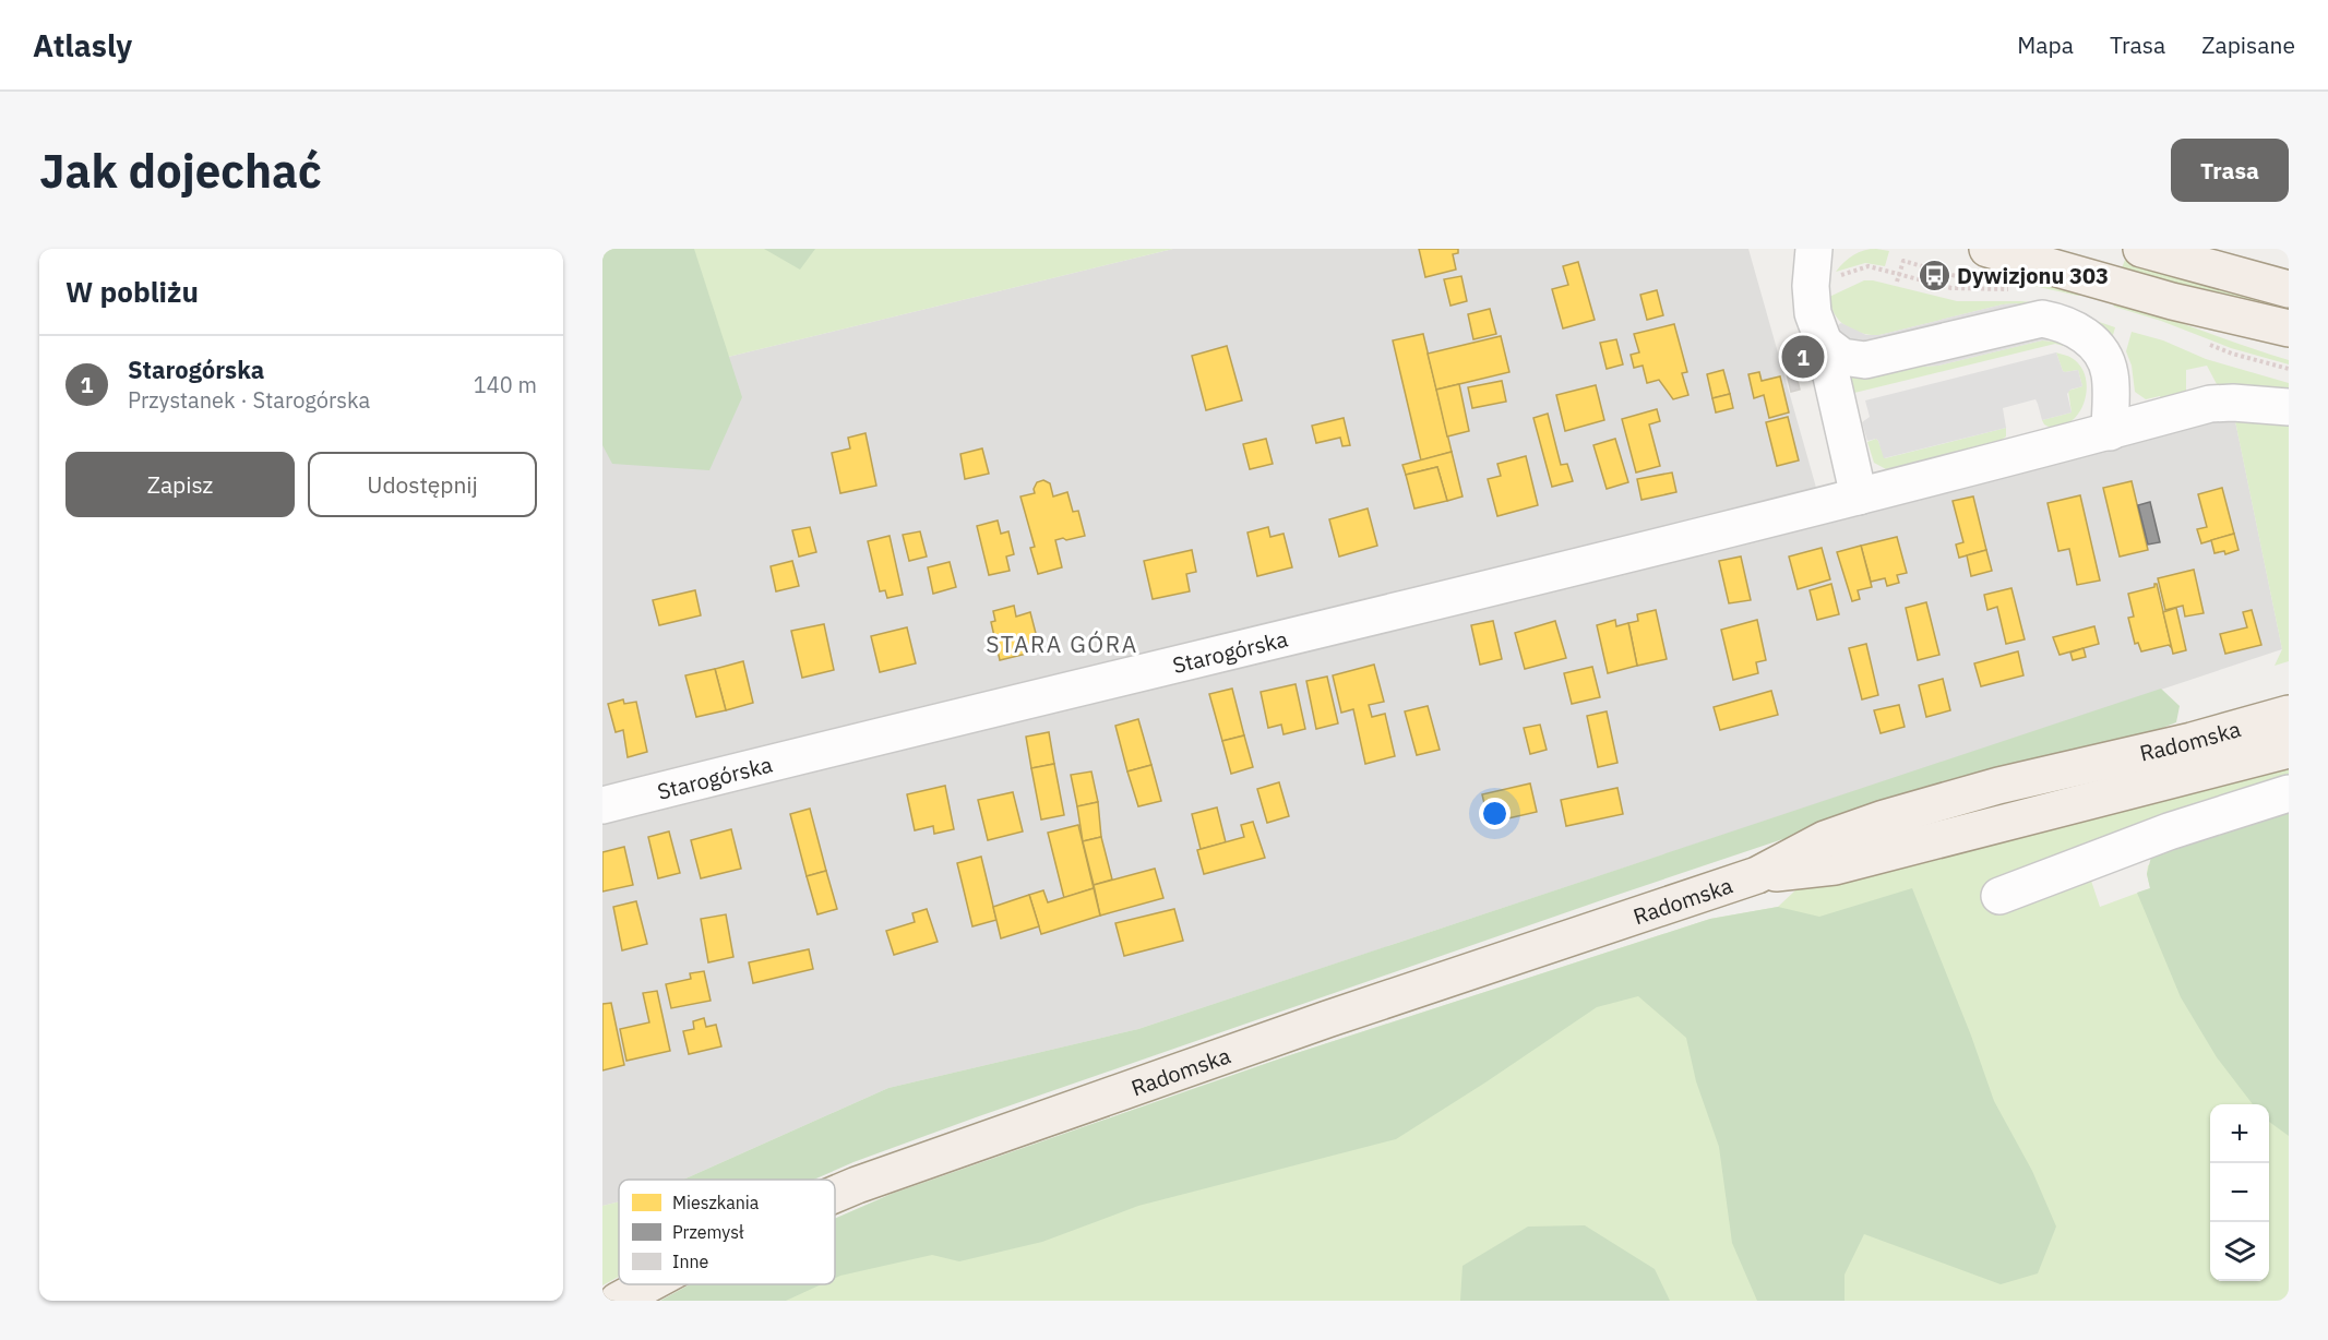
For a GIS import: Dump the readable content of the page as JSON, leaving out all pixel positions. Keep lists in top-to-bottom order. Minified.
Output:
{"streets":{"main road":["Radomska"],"street":["Starogórska"]},"districts":["STARA GÓRA"],"places":{"bus stop":["Dywizjonu 303"]},"legend":["Mieszkania","Przemysł","Inne"],"page":{"header":"Atlasly","nav":["Mapa","Trasa","Zapisane"],"buttons":["Trasa",["Zapisz","Udostępnij"]],"title":"Jak dojechać","heading":"W pobliżu","pins":"1","list":[{"mark":"1","name":"Starogórska","note":"Przystanek · Starogórska","value":"140 m"}],"map_buttons":["+","−"]}}
